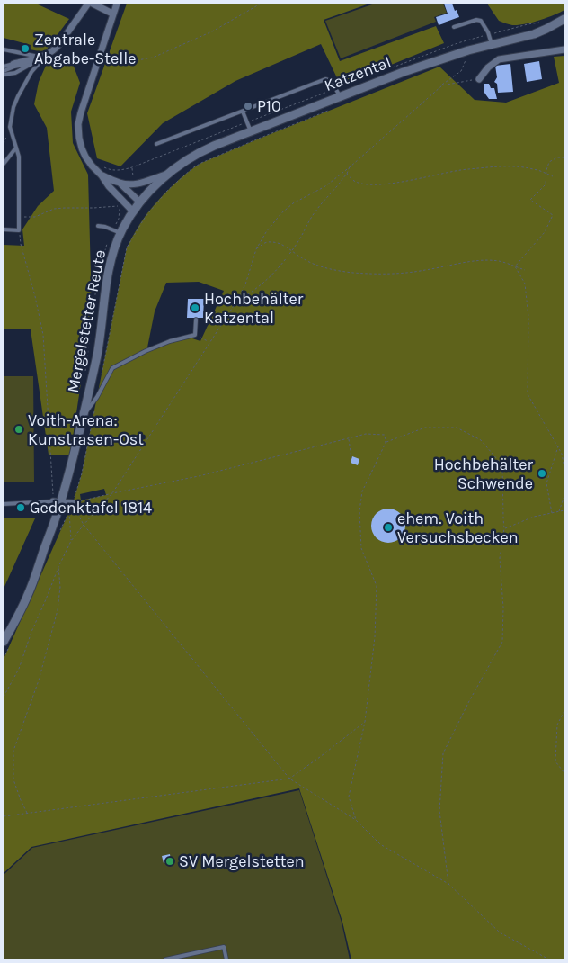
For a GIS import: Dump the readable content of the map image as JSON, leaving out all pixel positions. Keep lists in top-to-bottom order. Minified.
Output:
{"streets":{"street":["Katzental","Mergelstetter Reute"]},"crossings":[["Katzental","Mergelstetter Reute"]],"places":["Zentrale Abgabe-Stelle","P10","Hochbehälter Katzental","Voith-Arena: Kunstrasen-Ost","Hochbehälter Schwende","Gedenktafel 1814","ehem. Voith Versuchsbecken","SV Mergelstetten"]}
